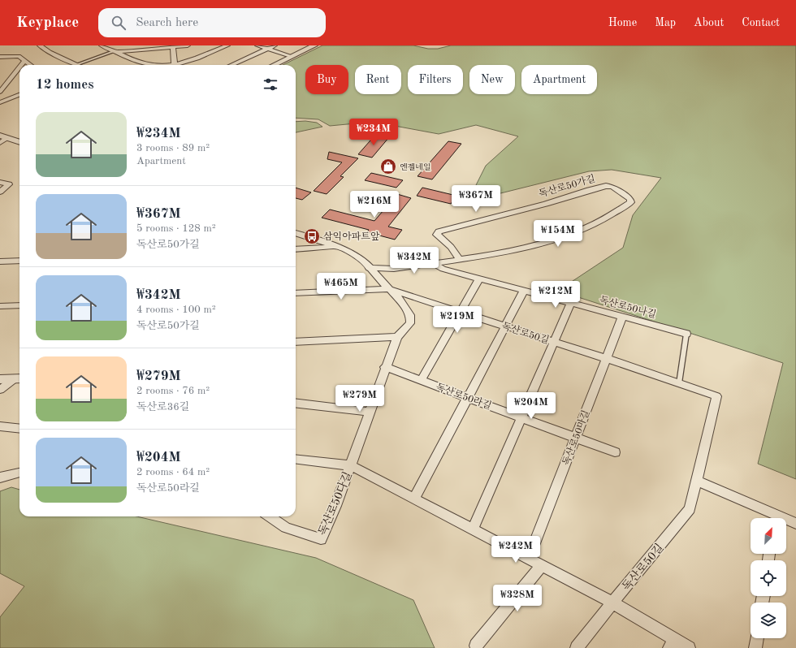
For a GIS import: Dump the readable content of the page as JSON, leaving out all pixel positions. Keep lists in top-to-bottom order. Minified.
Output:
{"streets":{"street":["독산로50가길","독산로50나길","독산로50길","독산로50라길","독산로50마길","독산로50다길"]},"crossings":[["독산로50가길","독산로50나길"],["독산로50나길","독산로50마길"],["독산로50길","독산로50마길"],["독산로50길","독산로50다길"],["독산로50라길","독산로50마길"],["독산로50라길","독산로50다길"]],"places":{"shop":["엔젤네일"],"bus stop":["삼익아파트앞"]},"north":"top right","page":{"header":"Keyplace","search":"Search here","nav":["Home","Map","About","Contact"],"chip":["Buy","Rent","Filters","New","Apartment"],"heading":"12 homes","list":[{"name":"₩234M","note":"3 rooms · 89 m² · Apartment"},{"name":"₩367M","note":"5 rooms · 128 m² · 독산로50가길"},{"name":"₩342M","note":"4 rooms · 100 m² · 독산로50가길"},{"name":"₩279M","note":"2 rooms · 76 m² · 독산로36길"},{"name":"₩204M","note":"2 rooms · 64 m² · 독산로50라길"}],"price":["₩234M","₩367M","₩216M","₩154M","₩342M","₩465M","₩212M","₩219M","₩279M","₩204M","₩242M","₩328M"]}}
